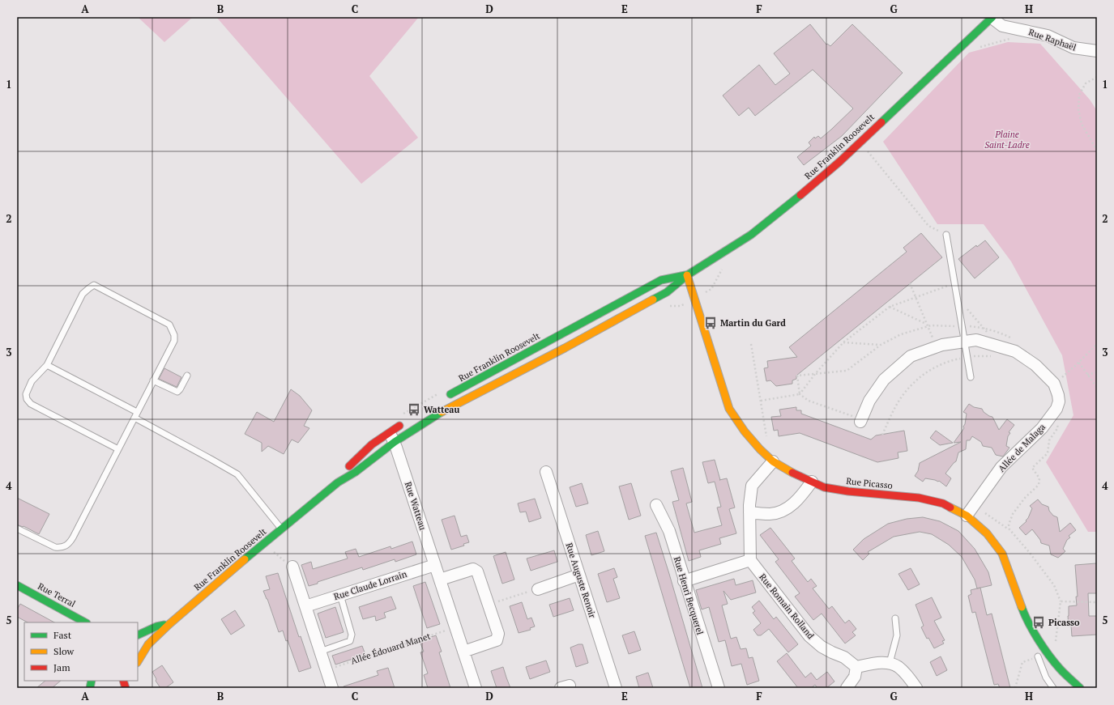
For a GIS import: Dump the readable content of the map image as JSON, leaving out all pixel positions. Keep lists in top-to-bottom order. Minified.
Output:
{"streets":{"main road":["Rue Franklin Roosevelt","Rue Picasso","Rue Terral"],"street":["Rue Raphaël","Allée de Malaga","Rue Watteau","Rue Auguste Renoir","Rue Claude Lorrain","Rue Henri Becquerel","Rue Romain Rolland"],"path":["Allée Édouard Manet"]},"crossings":[["Rue Raphaël","Rue Franklin Roosevelt"],["Rue Franklin Roosevelt","Rue Picasso"],["Rue Franklin Roosevelt","Rue Watteau"],["Allée de Malaga","Rue Picasso"],["Rue Watteau","Rue Claude Lorrain"],["Rue Watteau","Allée Édouard Manet"]],"parks":["Plaine Saint-Ladre"],"places":{"bus stop":["Martin du Gard","Watteau","Picasso"]},"legend":["Fast","Slow","Jam"],"grid":{"columns":["A","B","C","D","E","F","G","H"],"rows":["1","2","3","4","5"]}}
